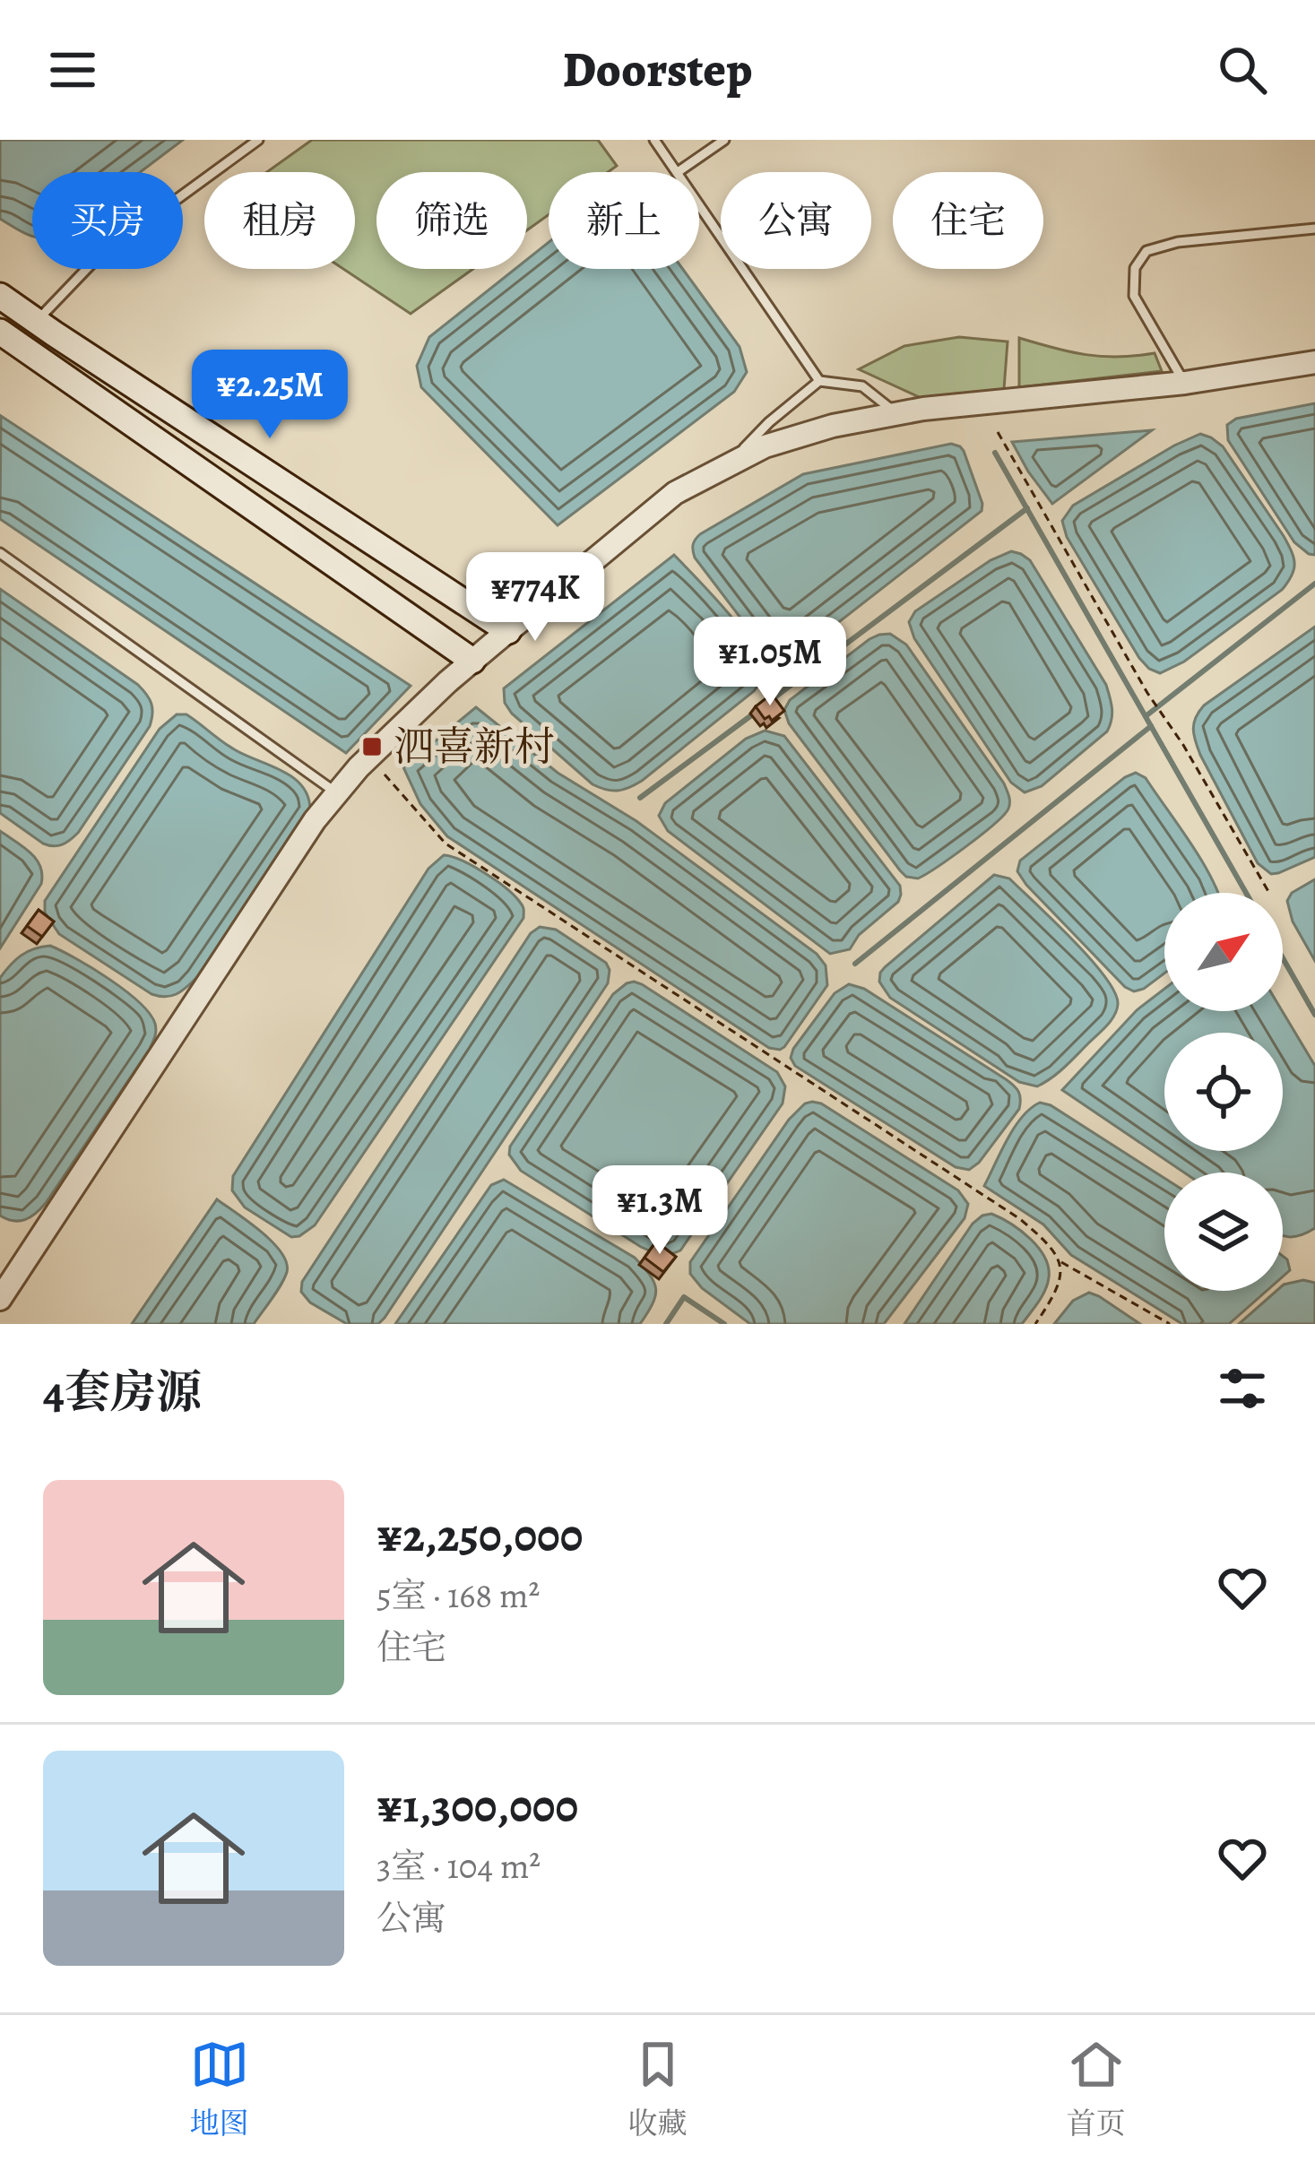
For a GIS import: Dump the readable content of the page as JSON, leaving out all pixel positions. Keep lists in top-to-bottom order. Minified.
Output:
{"places":{"transit":["泗喜新村"]},"north":"top right","page":{"header":"Doorstep","chip":["买房","租房","筛选","新上","公寓","住宅"],"price":["¥2.25M","¥774K","¥1.05M","¥1.3M"],"heading":"4套房源","list":[{"name":"¥2,250,000","note":"5室 · 168 m² · 住宅"},{"name":"¥1,300,000","note":"3室 · 104 m² · 公寓"}],"tabs":["地图","收藏","首页"]}}
